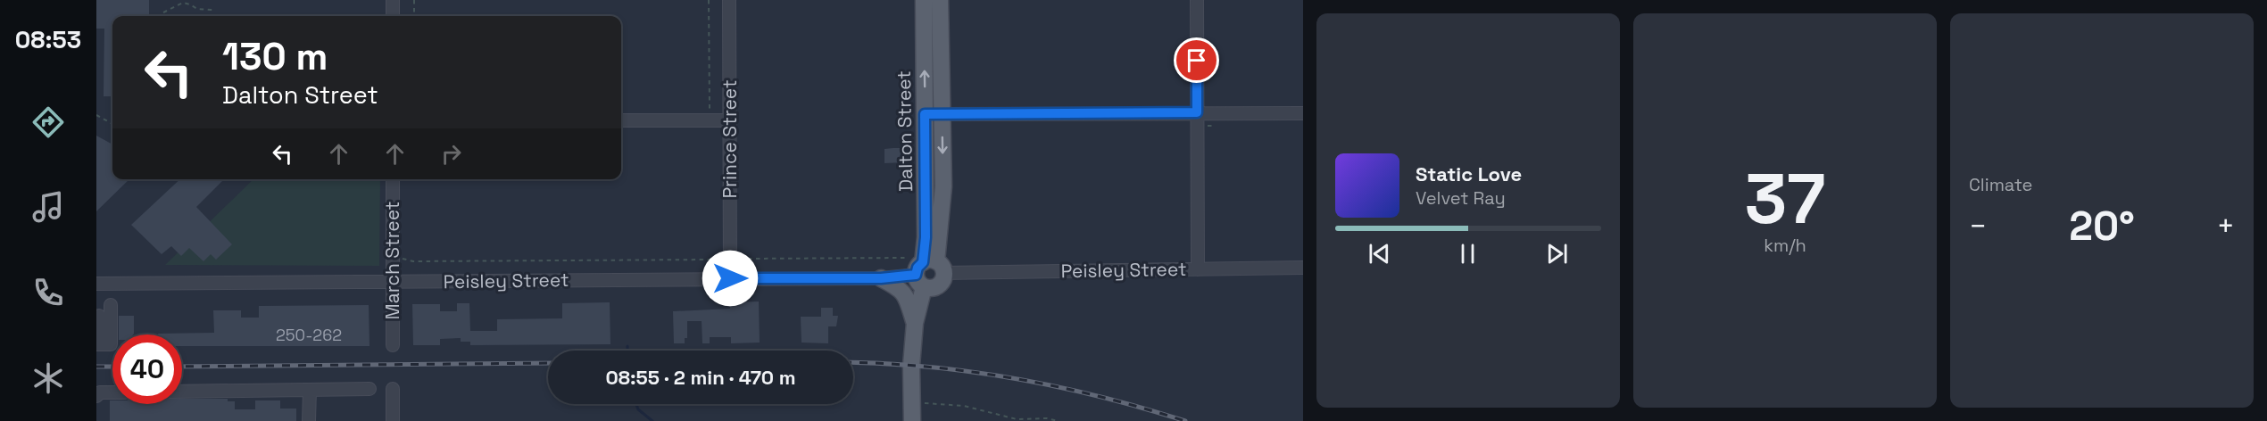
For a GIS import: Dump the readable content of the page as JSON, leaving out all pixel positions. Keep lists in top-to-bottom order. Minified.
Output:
{"streets":{"main road":["Dalton Street"],"street":["Prince Street","March Street","Peisley Street"]},"crossings":[["Dalton Street","Peisley Street"],["Prince Street","Peisley Street"],["March Street","Peisley Street"]],"house_numbers":["250-262"],"page":{"tabs":"08:53","tile":[["37","km/h"],"Climate"],"turn":["130 m","Dalton Street"],"song":["Static Love","Velvet Ray"],"heat":["−","20°","+"],"limit":"40","trip":"08:55 · 2 min · 470 m"}}
